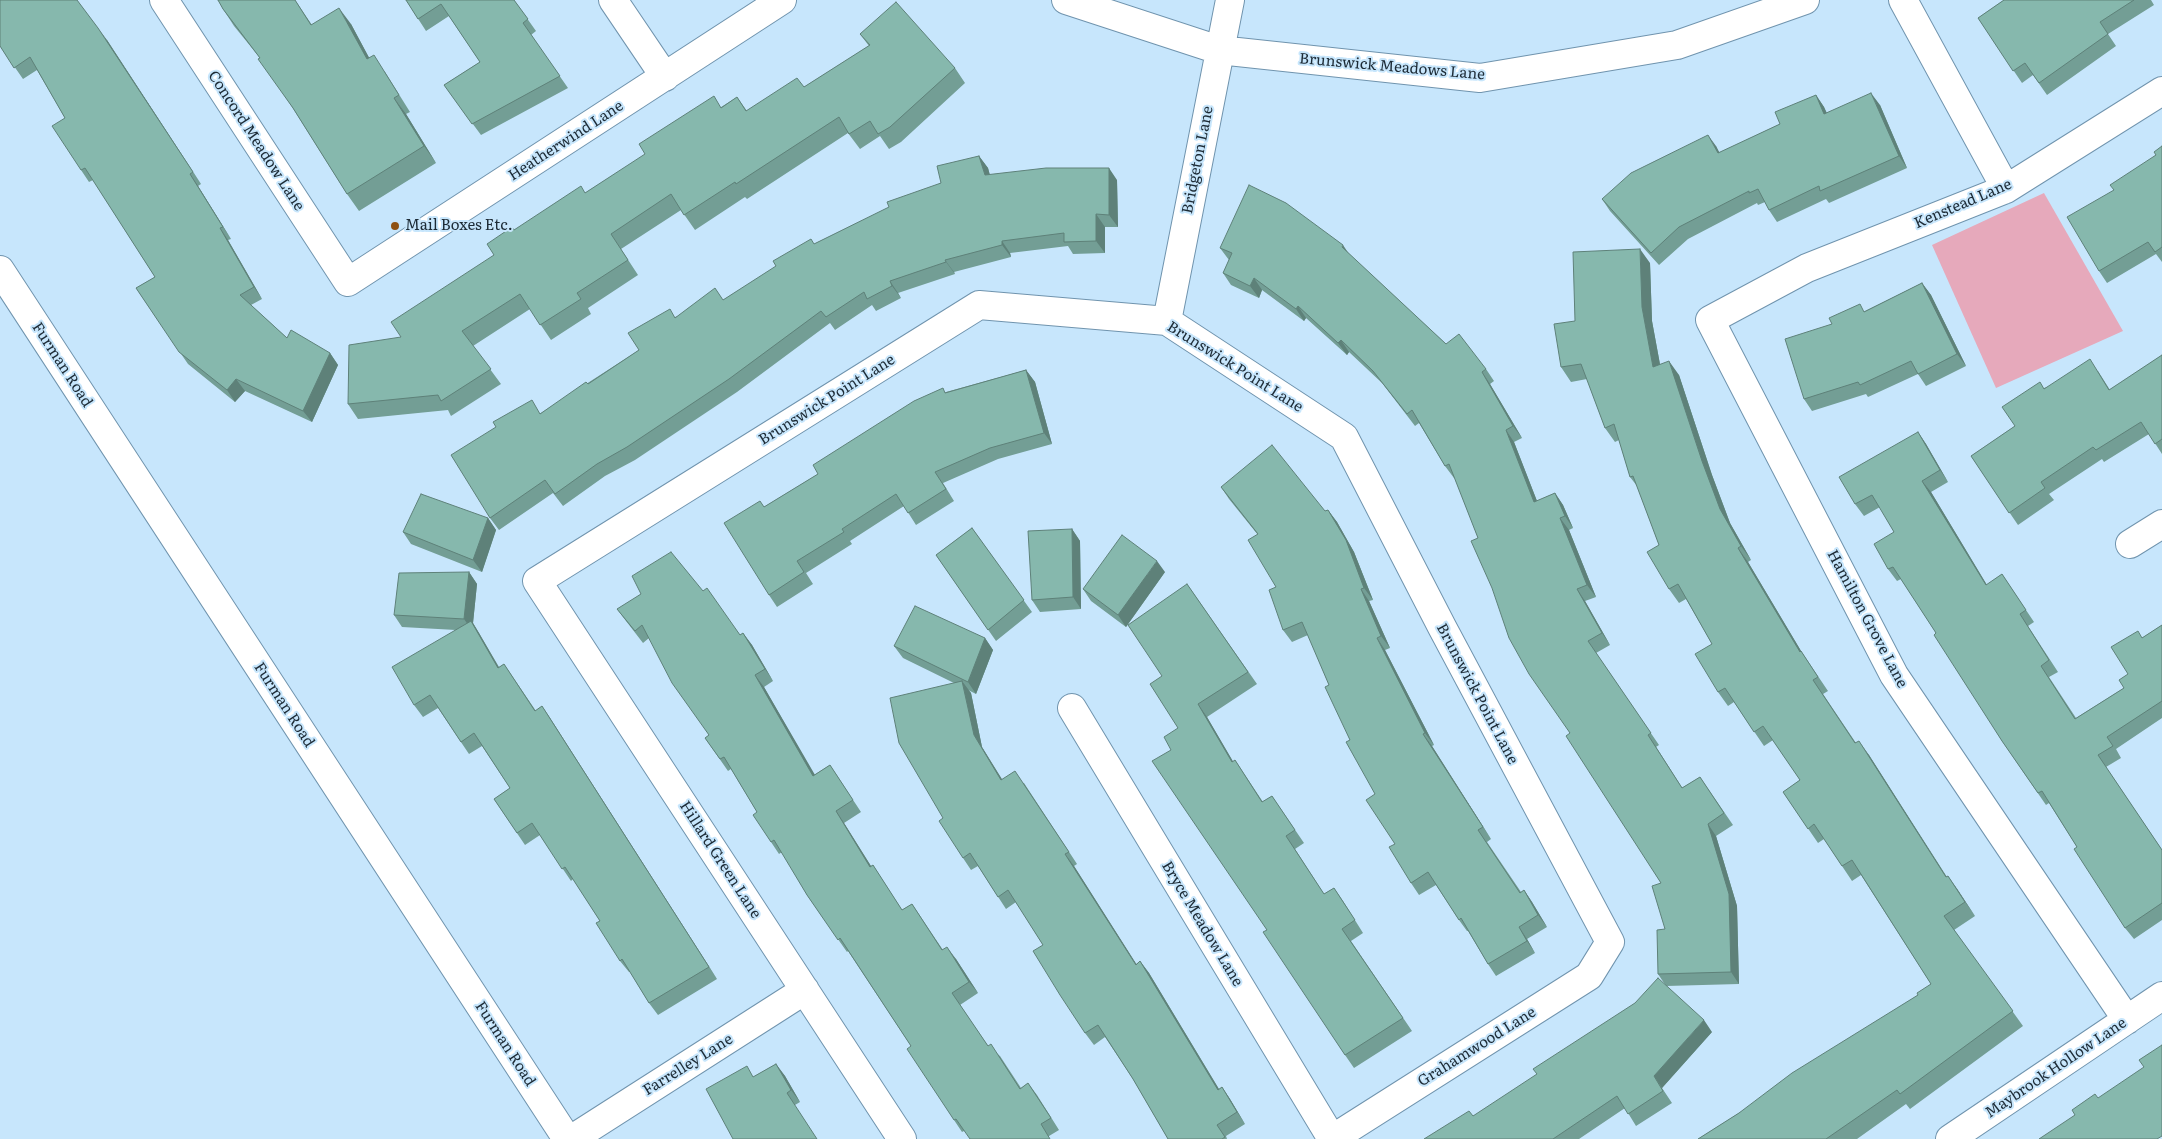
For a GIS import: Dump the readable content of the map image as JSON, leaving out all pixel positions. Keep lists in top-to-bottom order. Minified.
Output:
{"streets":{"street":["Brunswick Meadows Lane","Concord Meadow Lane","Heatherwind Lane","Bridgeton Lane","Kenstead Lane","Furman Road","Brunswick Point Lane","Hamilton Grove Lane","Hillard Green Lane","Bryce Meadow Lane","Grahamwood Lane","Farrelley Lane","Maybrook Hollow Lane"]},"crossings":[["Brunswick Meadows Lane","Bridgeton Lane"],["Concord Meadow Lane","Heatherwind Lane"],["Bridgeton Lane","Brunswick Point Lane"],["Kenstead Lane","Hamilton Grove Lane"],["Brunswick Point Lane","Hillard Green Lane"],["Brunswick Point Lane","Grahamwood Lane"],["Hamilton Grove Lane","Maybrook Hollow Lane"],["Hillard Green Lane","Farrelley Lane"],["Bryce Meadow Lane","Grahamwood Lane"]],"places":["Mail Boxes Etc."]}
